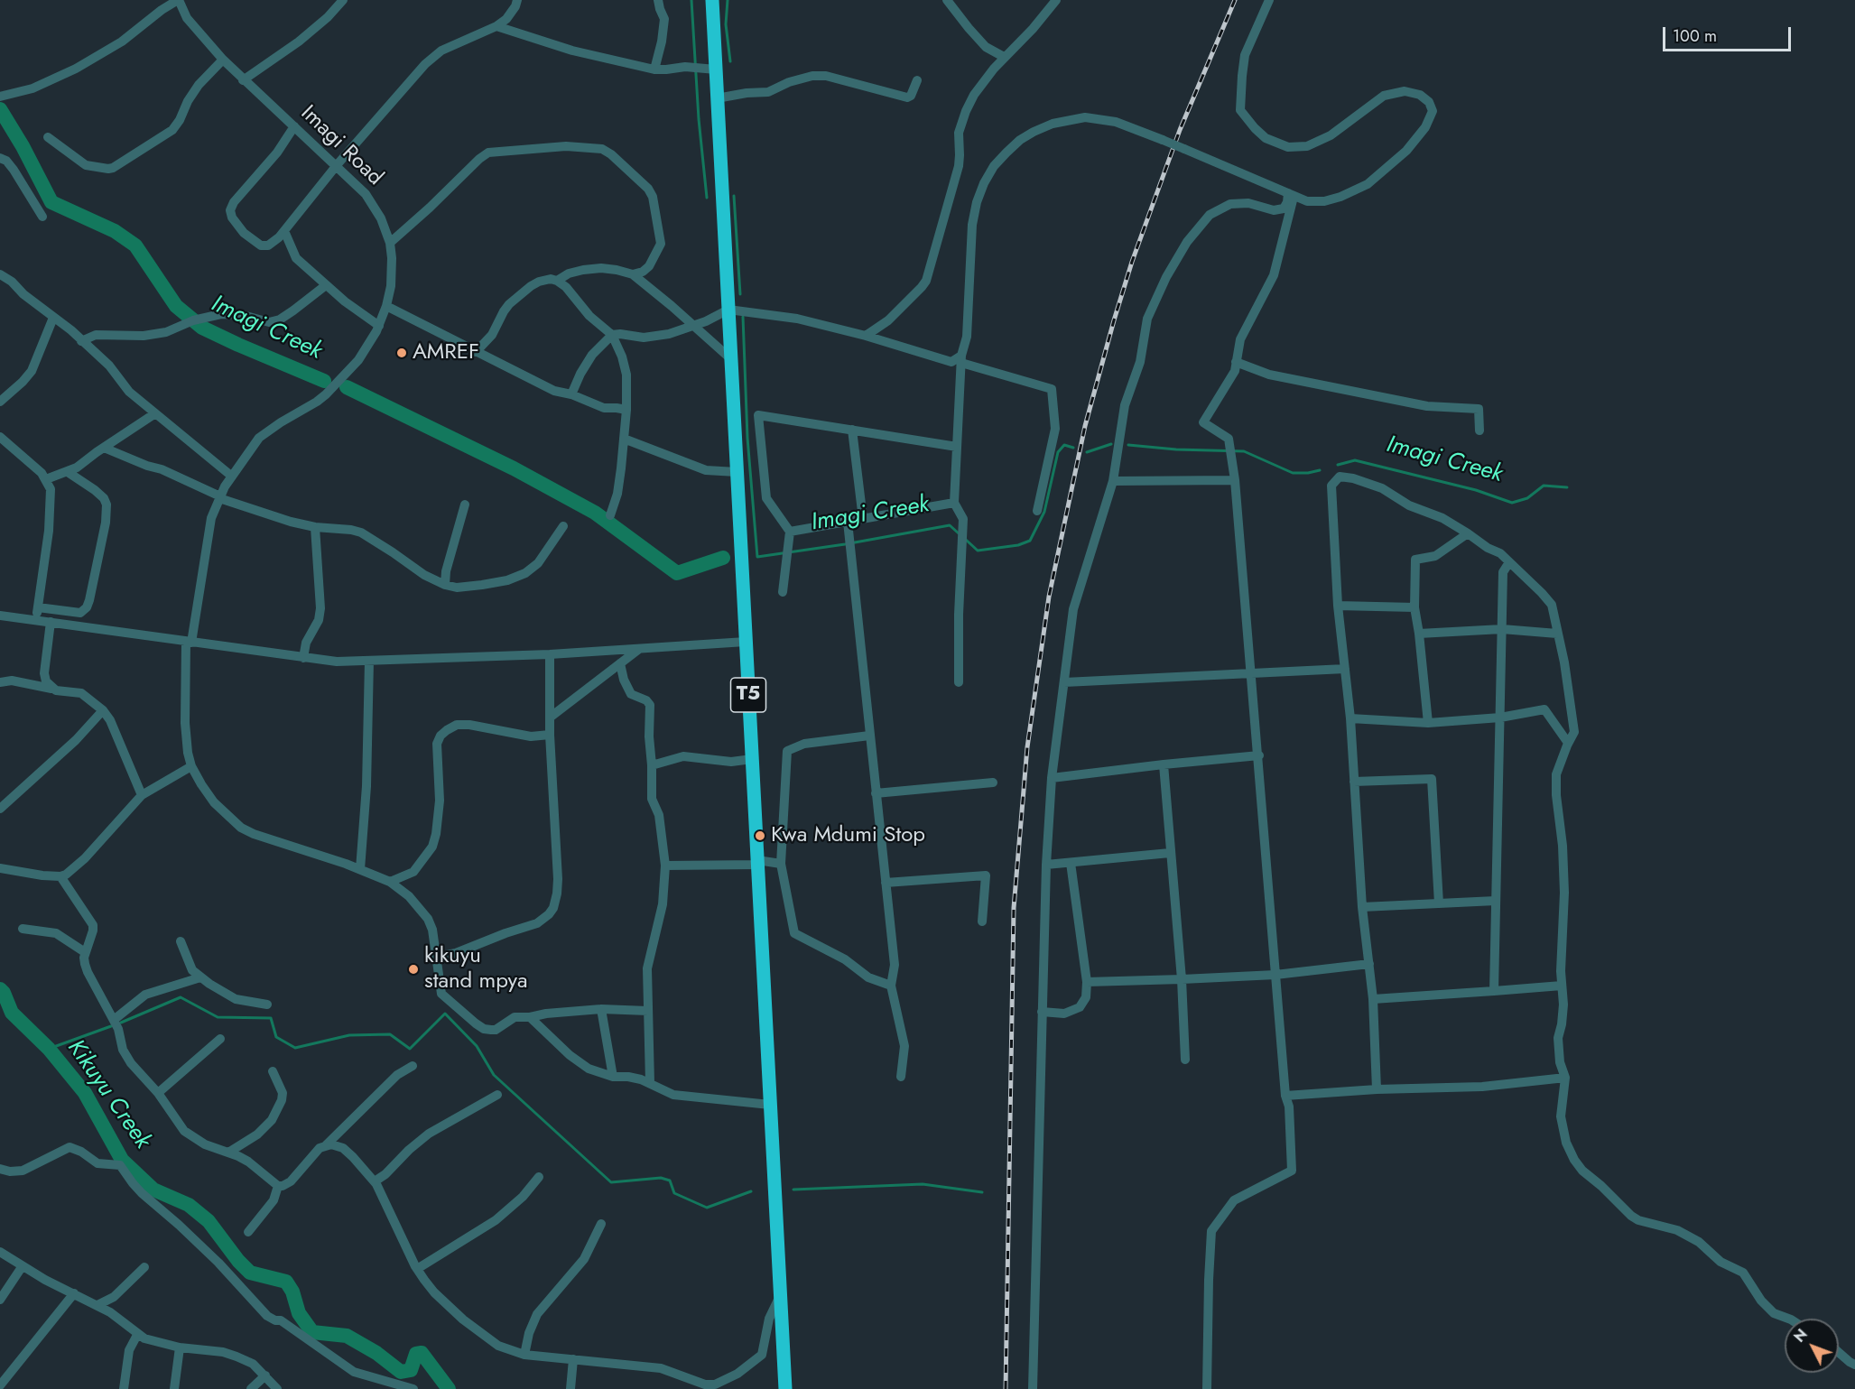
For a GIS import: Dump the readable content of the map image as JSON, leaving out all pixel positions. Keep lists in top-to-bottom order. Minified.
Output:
{"streets":{"highway":["T5"],"street":["Imagi Road"]},"water":["Imagi Creek","Kikuyu Creek"],"places":["AMREF","Kwa Mdumi Stop","kikuyu stand mpya"],"scale_bar":"100 m","north":"top left"}
